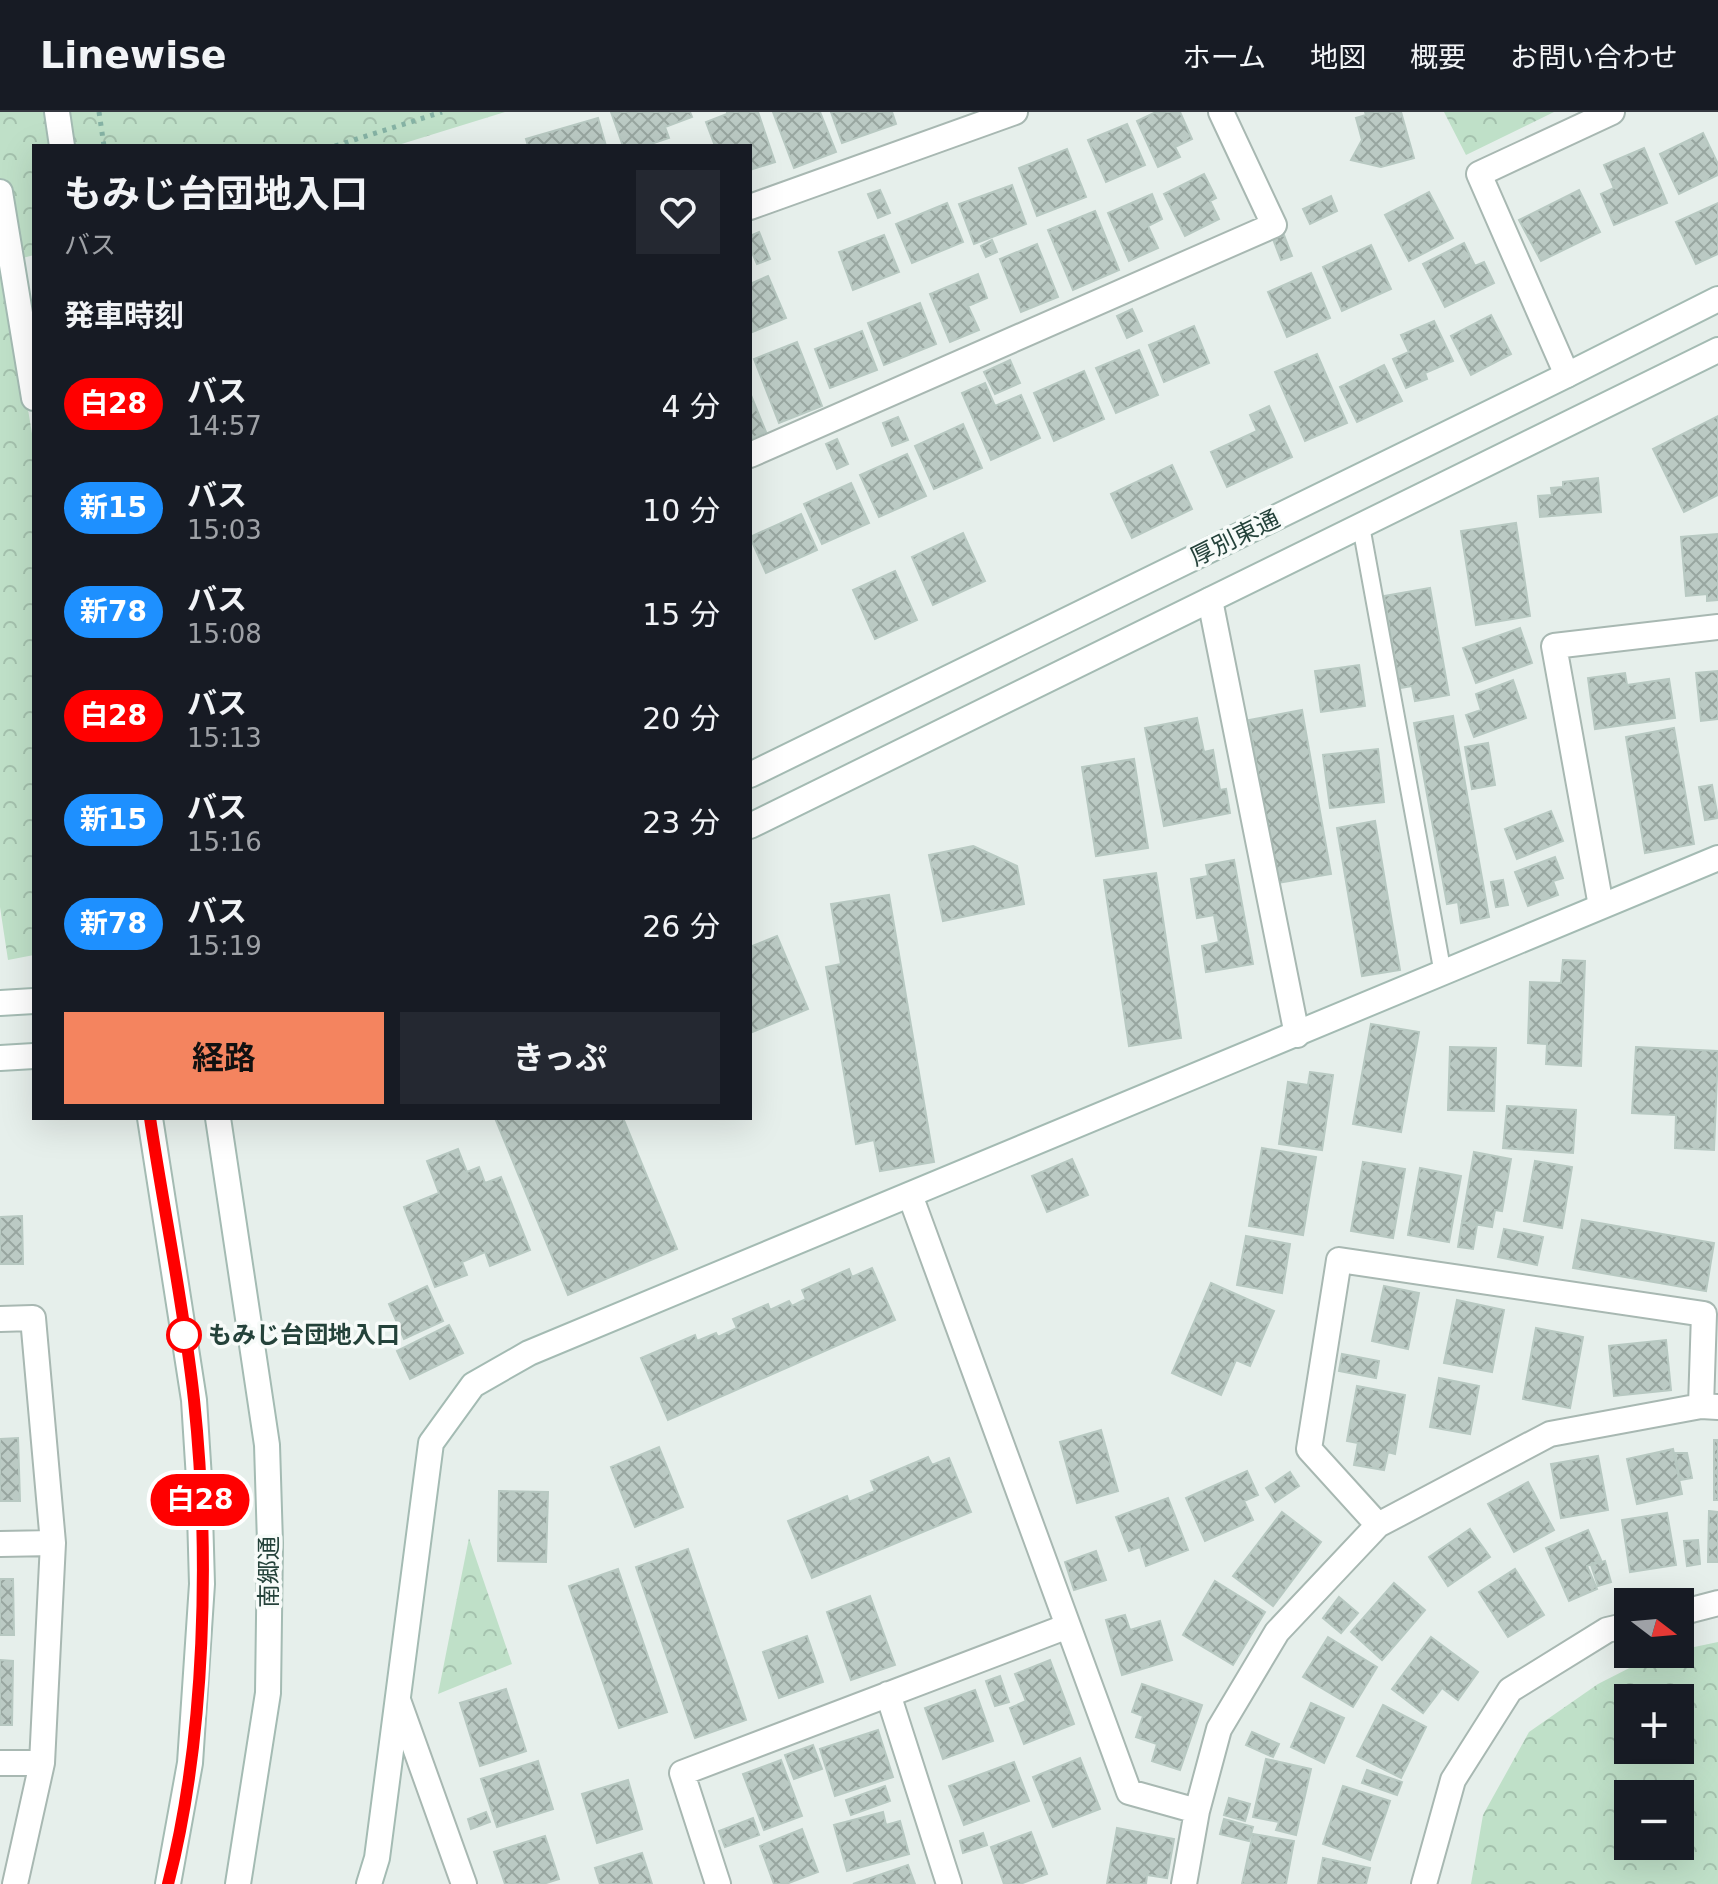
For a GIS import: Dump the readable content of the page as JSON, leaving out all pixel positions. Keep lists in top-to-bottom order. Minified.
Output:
{"streets":{"street":["厚別東通","南郷通"]},"places":["もみじ台団地入口"],"lines":["bus line 白28"],"north":"right","page":{"header":"Linewise","nav":["ホーム","地図","概要","お問い合わせ"],"on_map":"白28","heading":[["もみじ台団地入口","バス"],"発車時刻"],"list":[{"mark":"白28","name":"バス","note":"14:57","value":"4 分"},{"mark":"新15","name":"バス","note":"15:03","value":"10 分"},{"mark":"新78","name":"バス","note":"15:08","value":"15 分"},{"mark":"白28","name":"バス","note":"15:13","value":"20 分"},{"mark":"新15","name":"バス","note":"15:16","value":"23 分"},{"mark":"新78","name":"バス","note":"15:19","value":"26 分"}],"buttons":["経路","きっぷ"],"map_buttons":["+","−"]}}
